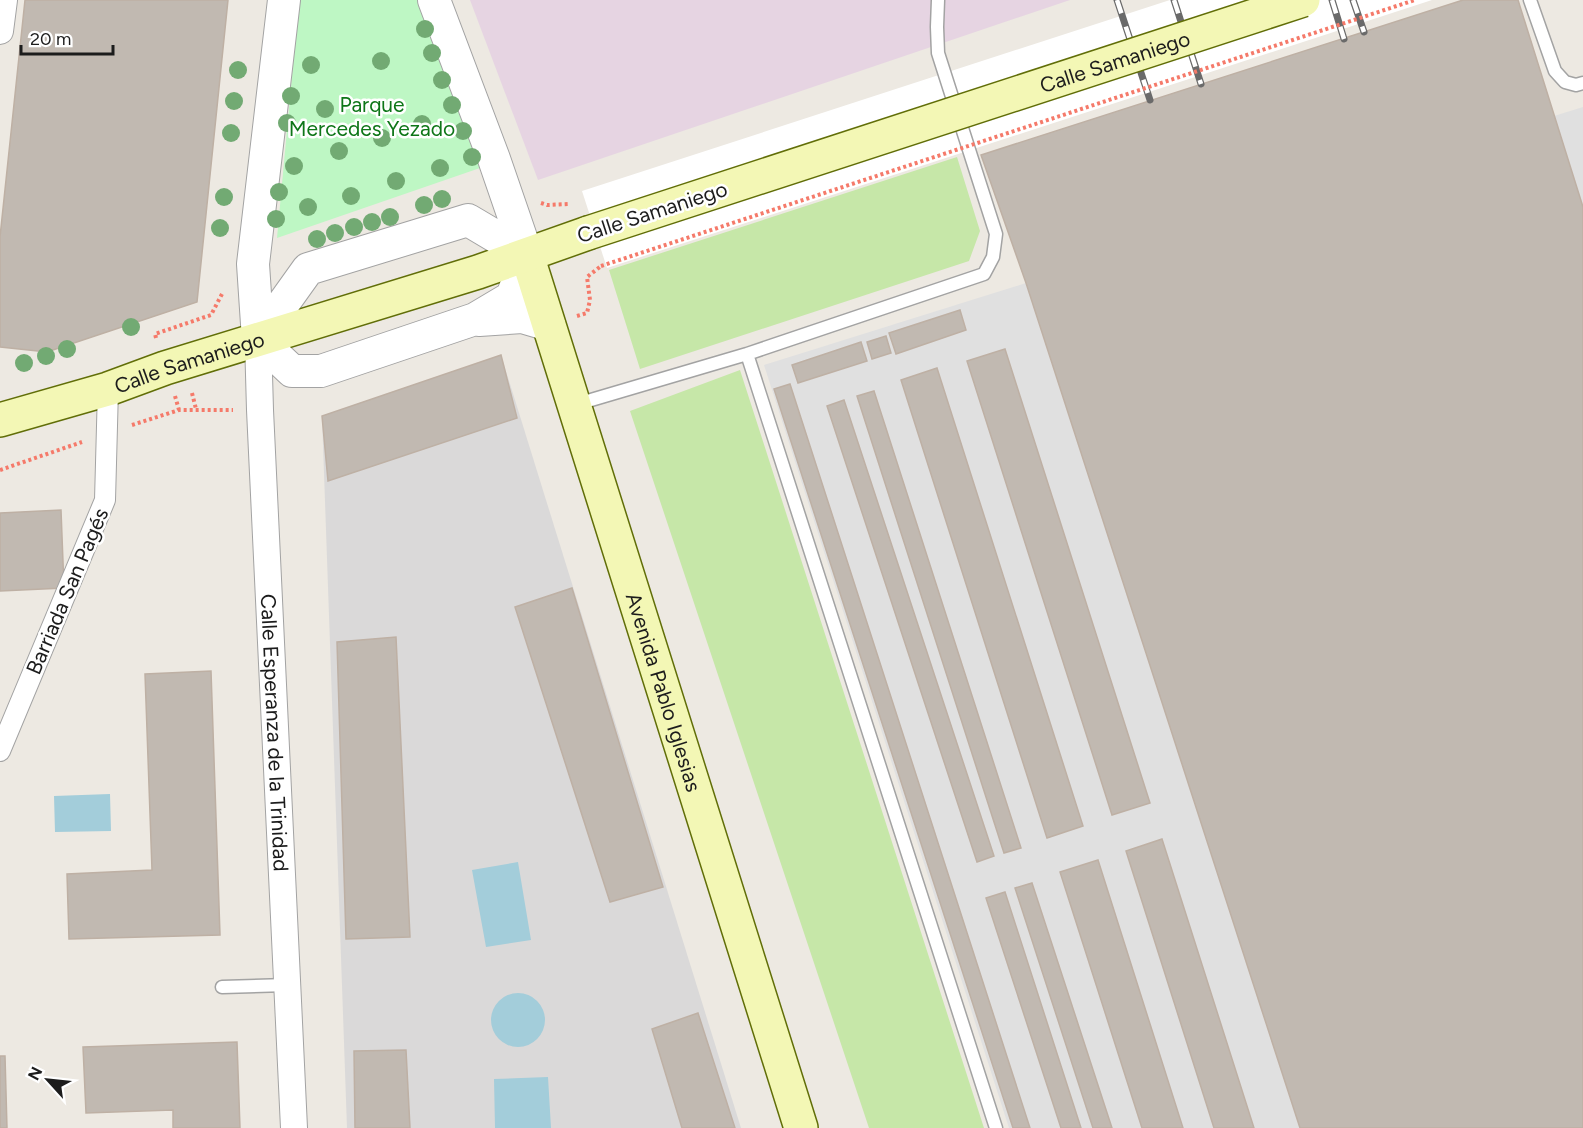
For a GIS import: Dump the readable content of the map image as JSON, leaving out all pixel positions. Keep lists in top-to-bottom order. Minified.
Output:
{"streets":{"main road":["Calle Samaniego","Avenida Pablo Iglesias"],"street":["Barriada San Pagés","Calle Esperanza de la Trinidad"]},"crossings":[["Calle Samaniego","Barriada San Pagés"],["Calle Samaniego","Avenida Pablo Iglesias"],["Calle Samaniego","Calle Esperanza de la Trinidad"]],"parks":["Parque Mercedes Yezado"],"scale_bar":"20 m","north":"top left"}
